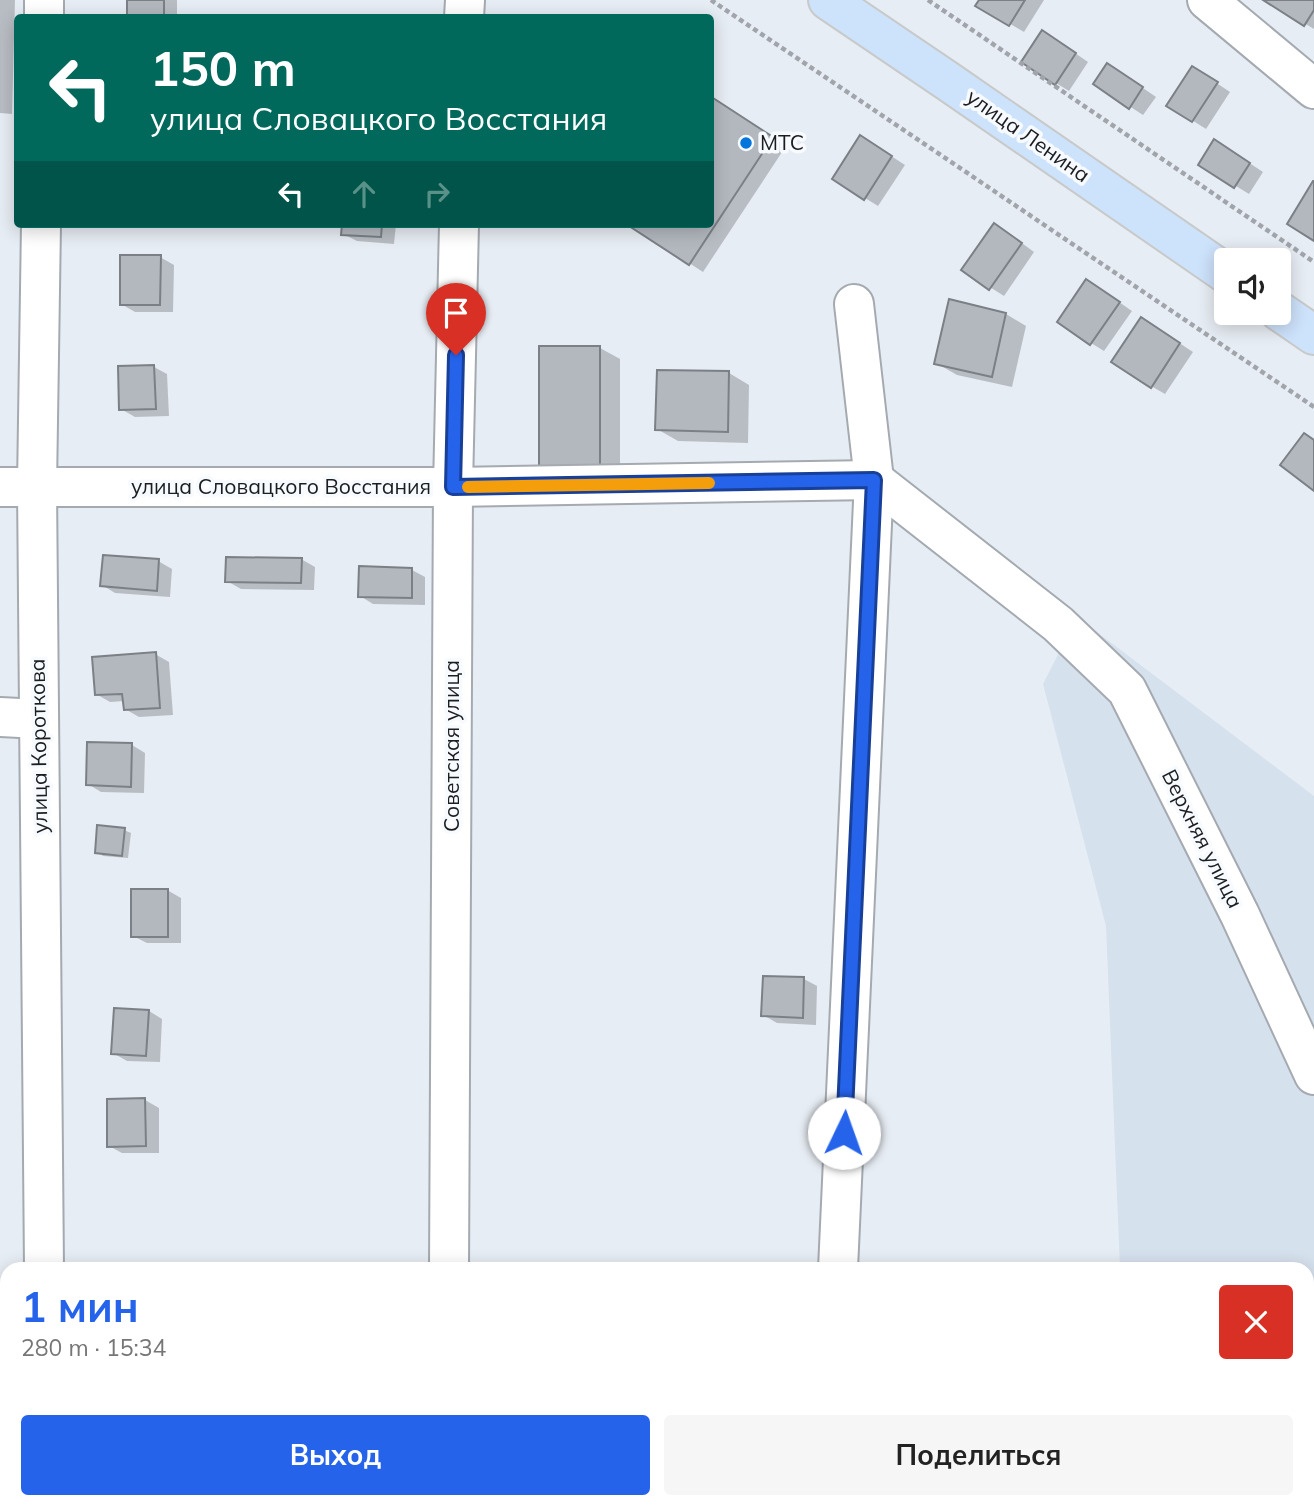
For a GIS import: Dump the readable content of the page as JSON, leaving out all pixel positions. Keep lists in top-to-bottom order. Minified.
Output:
{"streets":{"main road":["улица Ленина"],"street":["улица Словацкого Восстания","улица Короткова","Советская улица","Верхняя улица"]},"crossings":[["улица Словацкого Восстания","улица Короткова"],["улица Словацкого Восстания","Советская улица"],["улица Словацкого Восстания","Верхняя улица"]],"places":["МТС"],"page":{"turn":["150 m","улица Словацкого Восстания"],"heading":["1 мин","280 m · 15:34"],"buttons":["Выход","Поделиться"]}}
